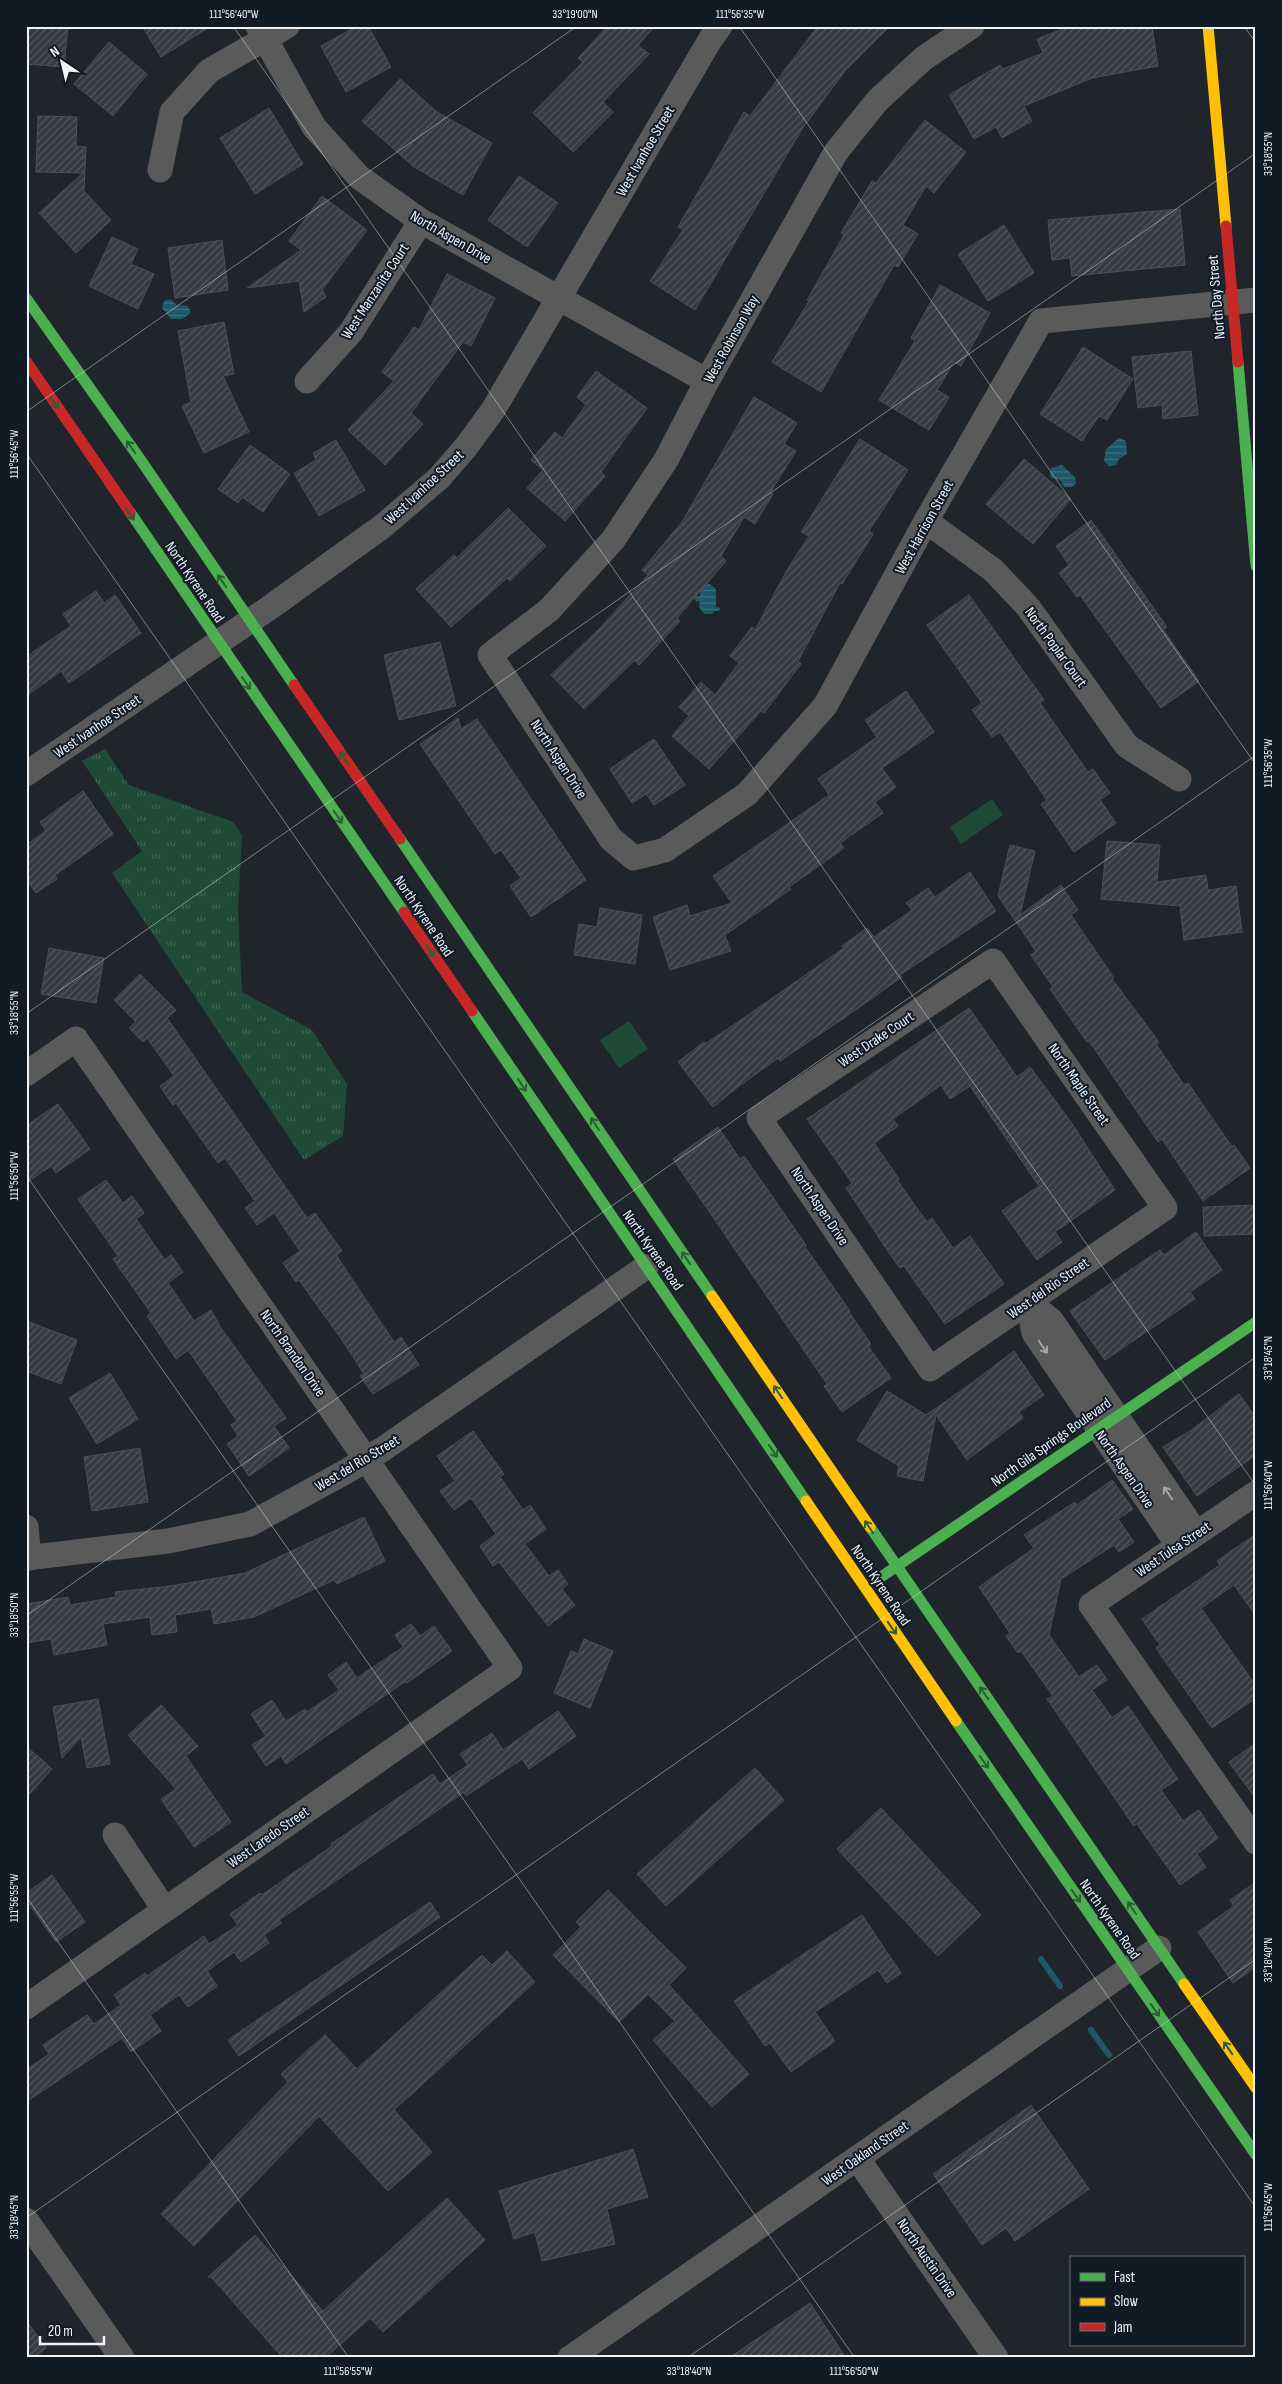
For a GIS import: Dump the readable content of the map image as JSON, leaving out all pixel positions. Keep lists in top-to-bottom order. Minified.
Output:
{"streets":{"main road":["North Day Street","North Kyrene Road","North Gila Springs Boulevard"],"street":["West Ivanhoe Street","North Aspen Drive","West Manzanita Court","West Robinson Way","West Harrison Street","North Poplar Court","West Drake Court","North Maple Street","West del Rio Street","North Brandon Drive","West Tulsa Street","West Laredo Street","West Oakland Street","North Austin Drive"]},"crossings":[["West Ivanhoe Street","North Aspen Drive"],["West Ivanhoe Street","North Kyrene Road"],["North Aspen Drive","West Manzanita Court"],["North Aspen Drive","West Robinson Way"],["North Aspen Drive","West Harrison Street"],["North Aspen Drive","West Drake Court"],["North Aspen Drive","West del Rio Street"],["North Aspen Drive","North Gila Springs Boulevard"],["North Aspen Drive","West Tulsa Street"],["North Day Street","West Harrison Street"],["West Harrison Street","North Poplar Court"],["North Kyrene Road","West del Rio Street"],["North Kyrene Road","North Gila Springs Boulevard"],["North Kyrene Road","West Oakland Street"],["West Drake Court","North Maple Street"],["North Maple Street","West del Rio Street"],["West del Rio Street","North Brandon Drive"],["North Brandon Drive","West Laredo Street"],["West Oakland Street","North Austin Drive"]],"legend":["Fast","Slow","Jam"],"scale_bar":"20 m","north":"top left","coordinates":["111°56'40\"W","33°19'00\"N","111°56'35\"W","33°18'55\"N","111°56'45\"W","111°56'50\"W","33°18'45\"N","33°18'50\"N","111°56'55\"W","33°18'40\"N"]}
